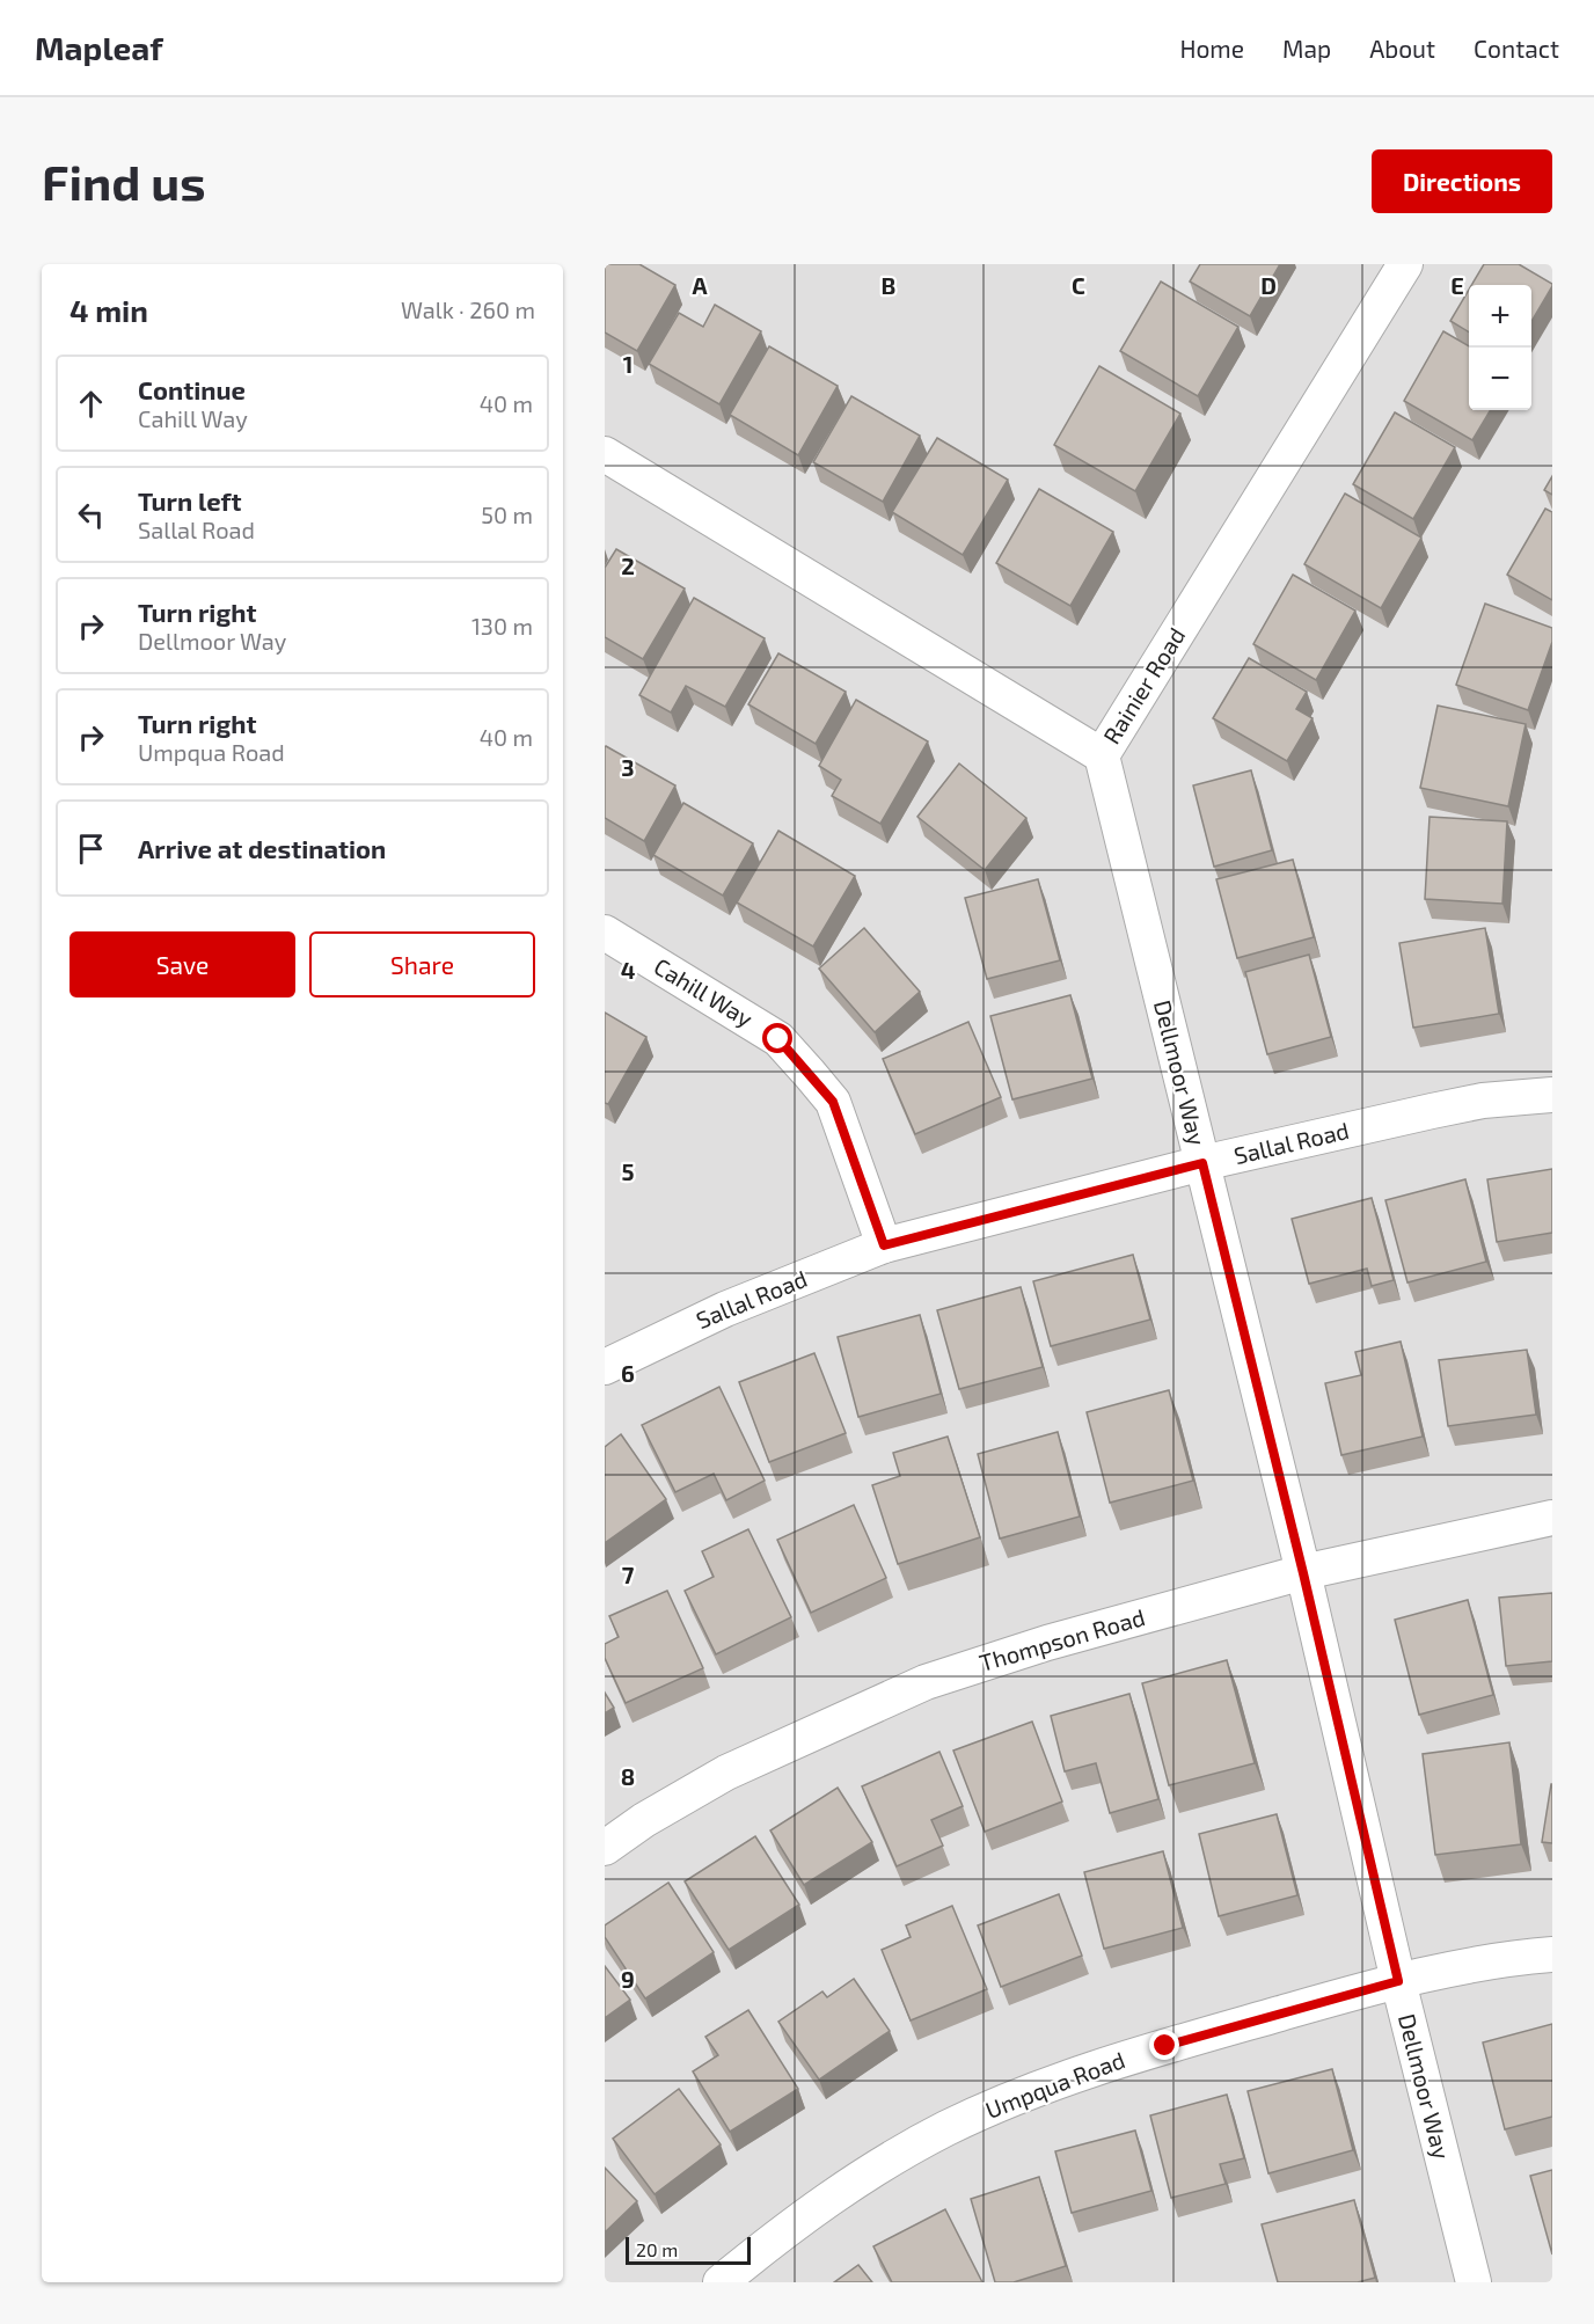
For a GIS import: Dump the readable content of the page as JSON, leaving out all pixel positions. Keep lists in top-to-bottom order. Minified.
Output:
{"streets":{"street":["Rainier Road","Cahill Way","Dellmoor Way","Sallal Road","Thompson Road","Umpqua Road"]},"crossings":[["Rainier Road","Dellmoor Way"],["Cahill Way","Sallal Road"],["Dellmoor Way","Sallal Road"],["Dellmoor Way","Thompson Road"],["Dellmoor Way","Umpqua Road"]],"scale_bar":"20 m","page":{"header":"Mapleaf","nav":["Home","Map","About","Contact"],"buttons":["Directions",["Save","Share"]],"title":"Find us","heading":["4 min","Walk · 260 m"],"map_buttons":["+","−"],"list":[["Continue","Cahill Way","40 m"],["Turn left","Sallal Road","50 m"],["Turn right","Dellmoor Way","130 m"],["Turn right","Umpqua Road","40 m"],"Arrive at destination"],"scale":"20 m"},"grid":{"columns":["A","B","C","D","E"],"rows":["1","2","3","4","5","6","7","8","9"]}}
